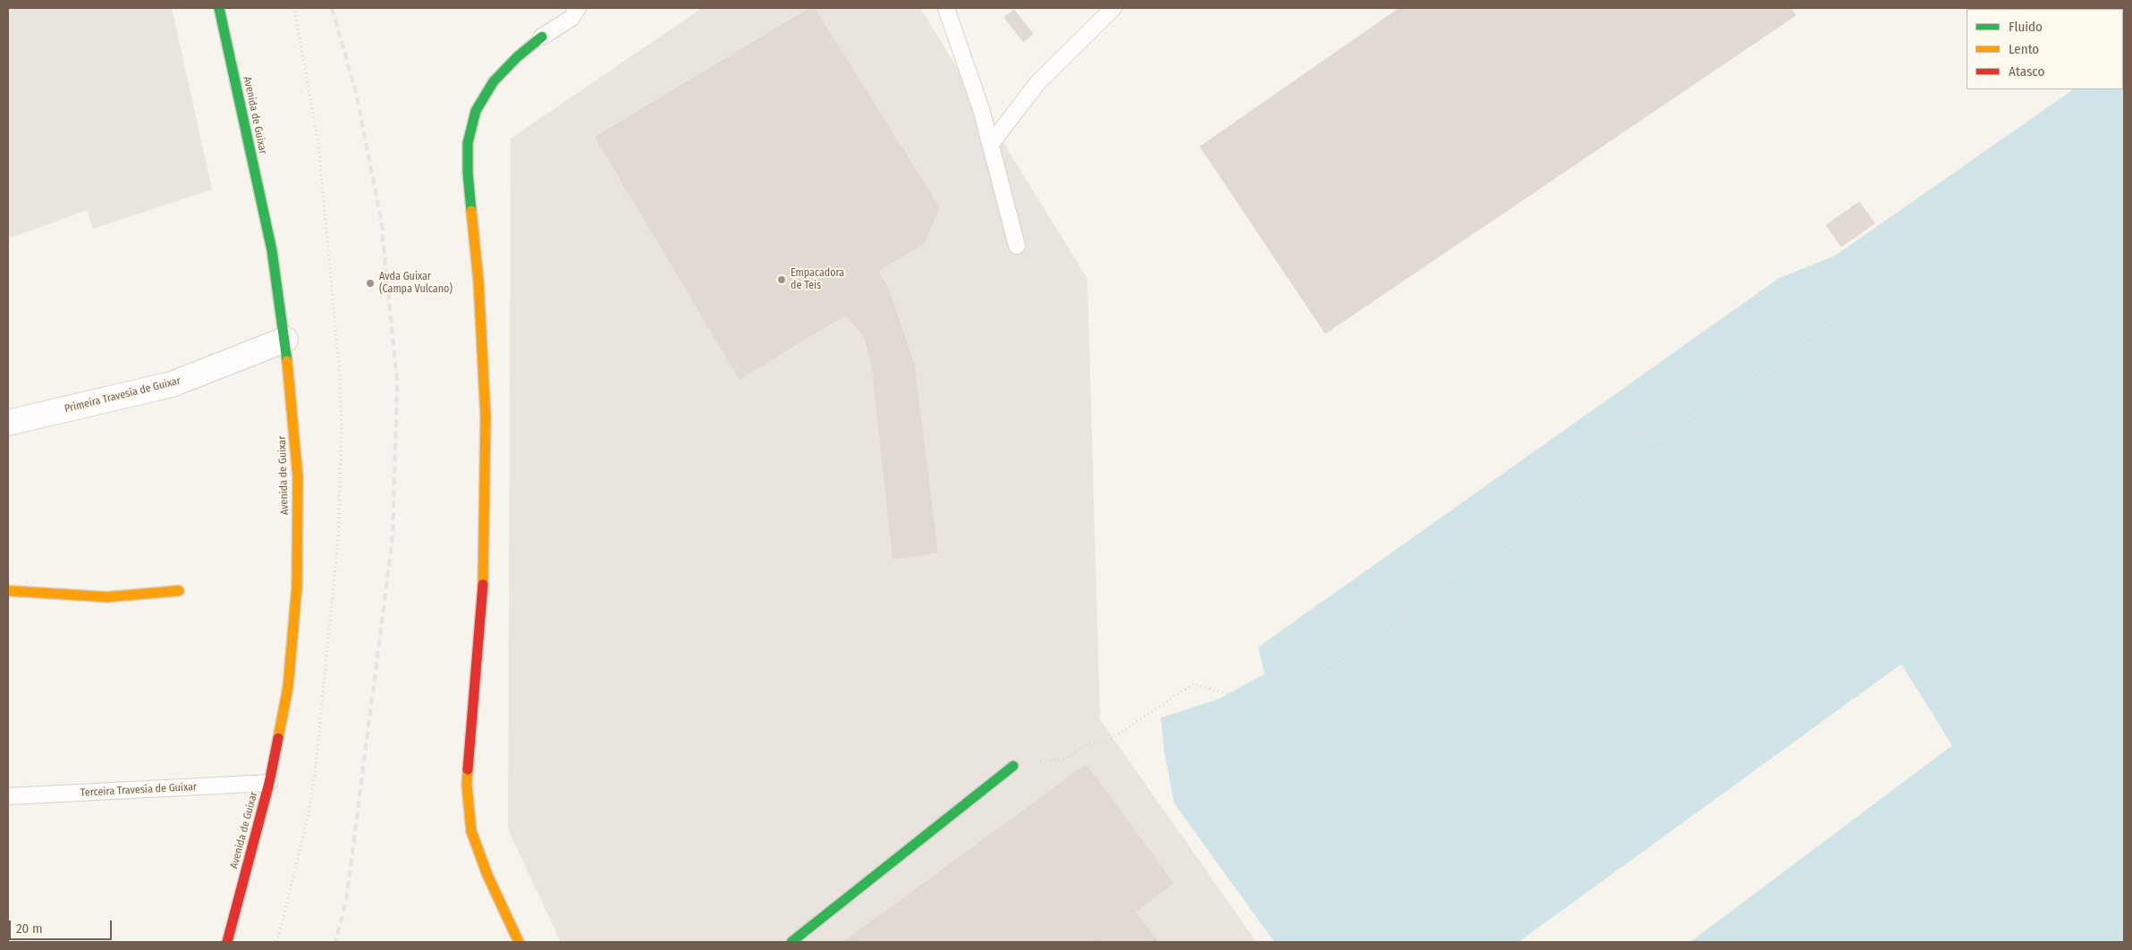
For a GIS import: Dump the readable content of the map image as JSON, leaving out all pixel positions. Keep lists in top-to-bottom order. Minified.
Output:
{"streets":{"street":["Avenida de Guixar","Primeira Travesía de Guixar"],"lane":["Terceira Travesía de Guixar"]},"crossings":[["Avenida de Guixar","Primeira Travesía de Guixar"],["Avenida de Guixar","Terceira Travesía de Guixar"]],"places":["Empacadora de Teis","Avda Guixar (Campa Vulcano)"],"legend":["Fluido","Lento","Atasco"],"scale_bar":"20 m"}
